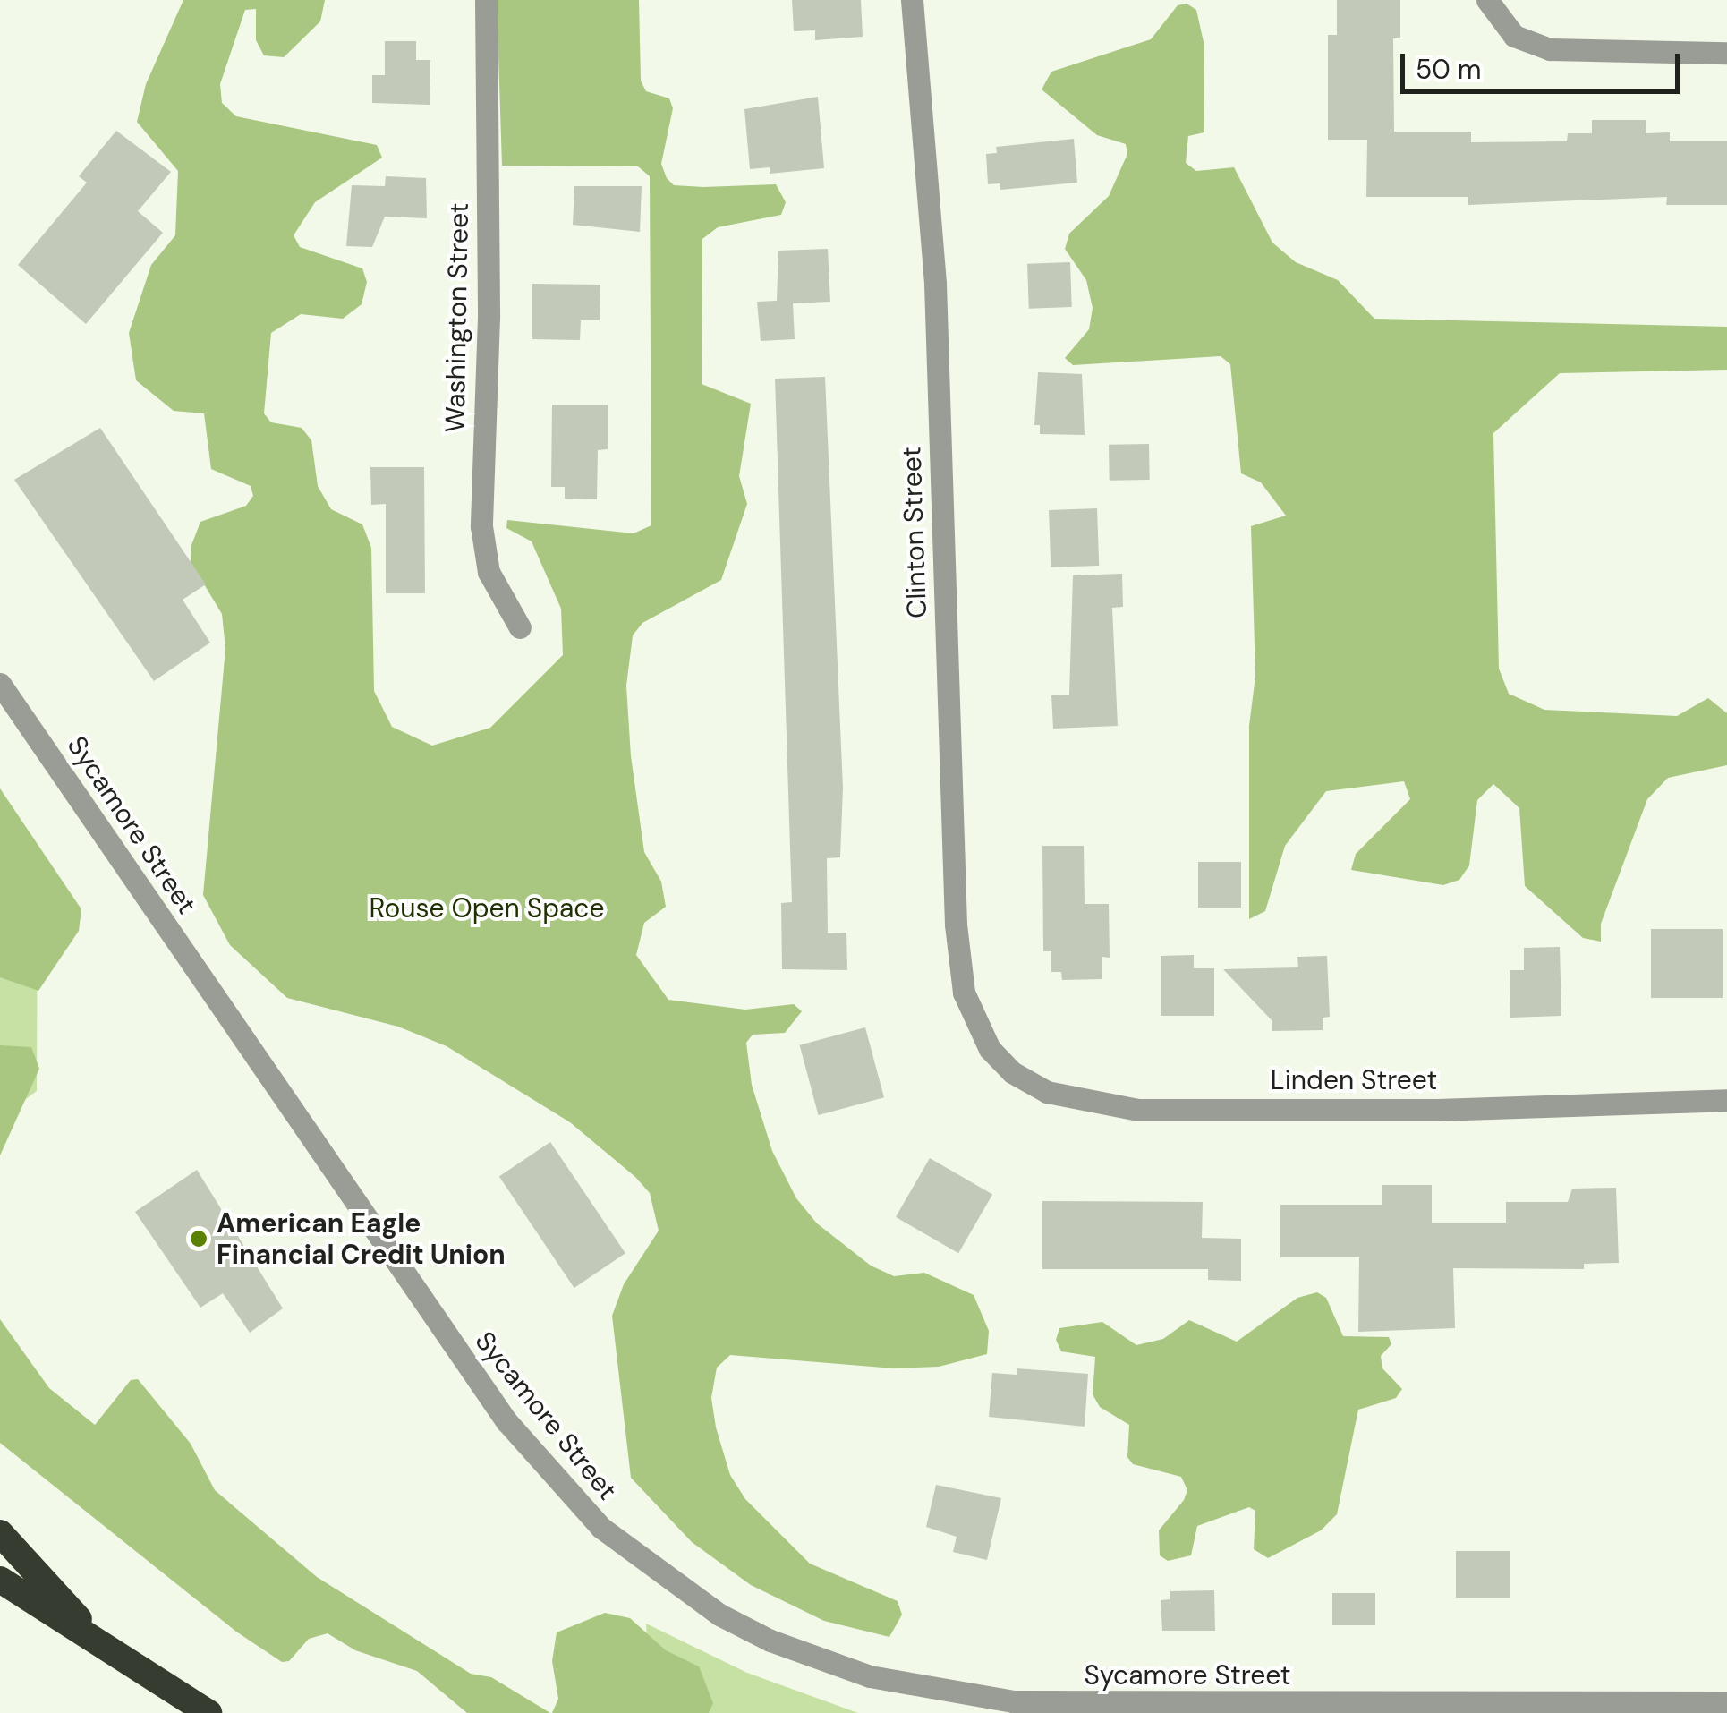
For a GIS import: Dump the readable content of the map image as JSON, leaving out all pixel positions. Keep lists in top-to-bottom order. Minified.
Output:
{"streets":{"street":["Washington Street","Clinton Street","Sycamore Street","Linden Street"]},"crossings":[["Clinton Street","Linden Street"]],"parks":["Rouse Open Space"],"places":["American Eagle Financial Credit Union"],"scale_bar":"50 m"}
